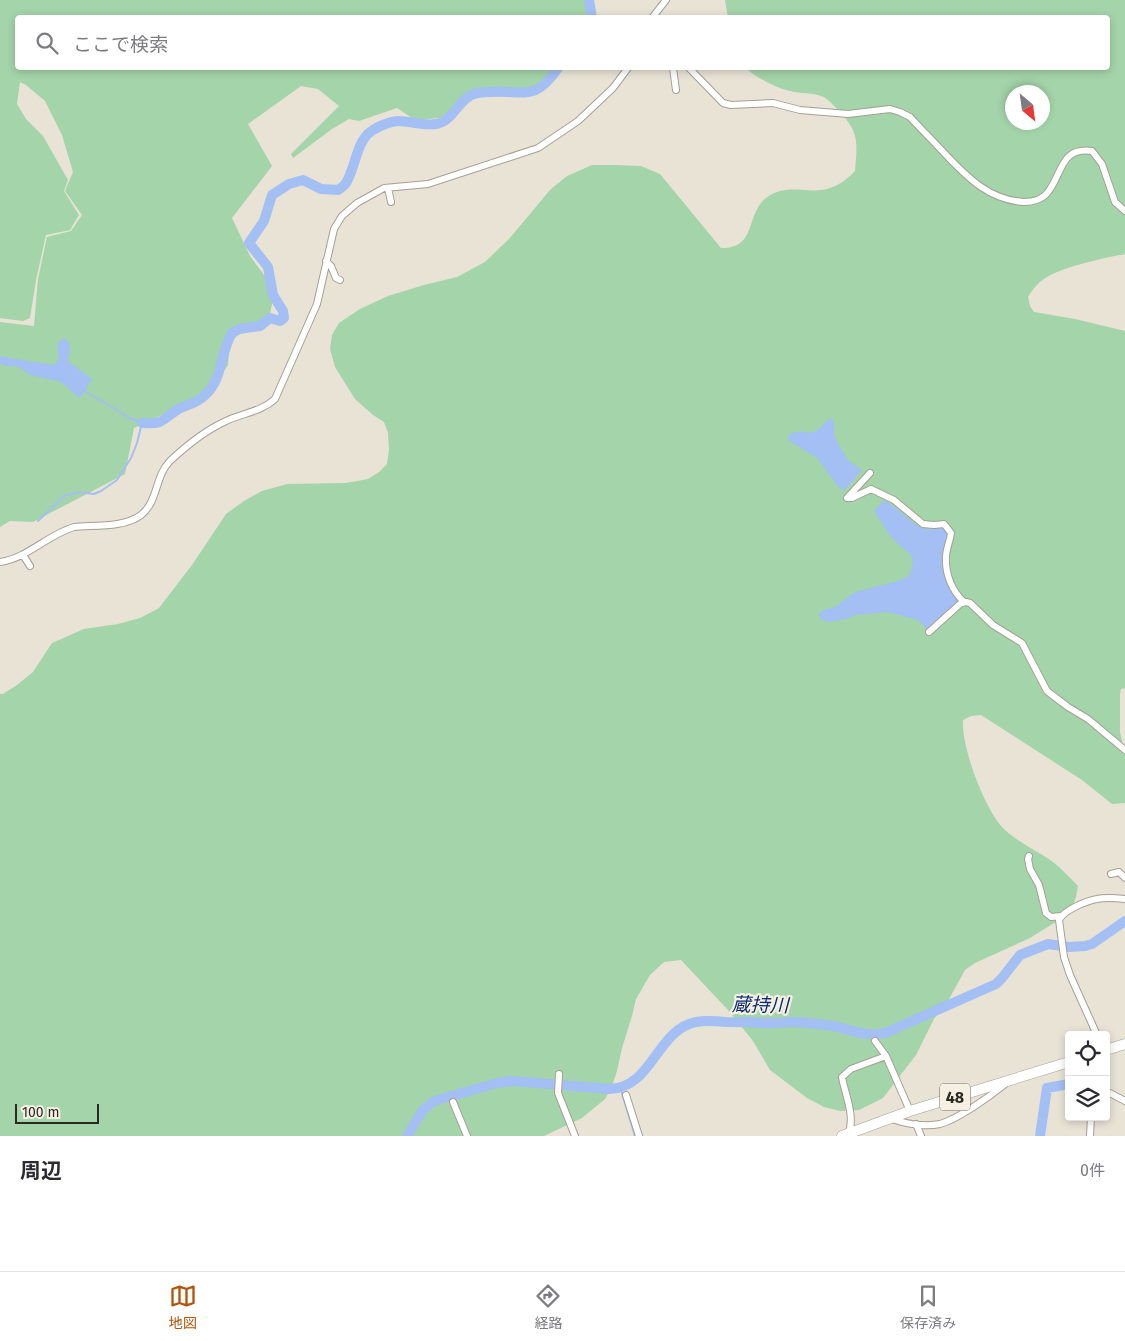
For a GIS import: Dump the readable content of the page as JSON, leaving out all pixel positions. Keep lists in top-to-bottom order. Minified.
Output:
{"streets":{"main road":["48"]},"water":["蔵持川"],"scale_bar":"100 m","north":"bottom right","page":{"search":"ここで検索","scale":"100 m","heading":["周辺","0件"],"nav":["地図","経路","保存済み"]}}
